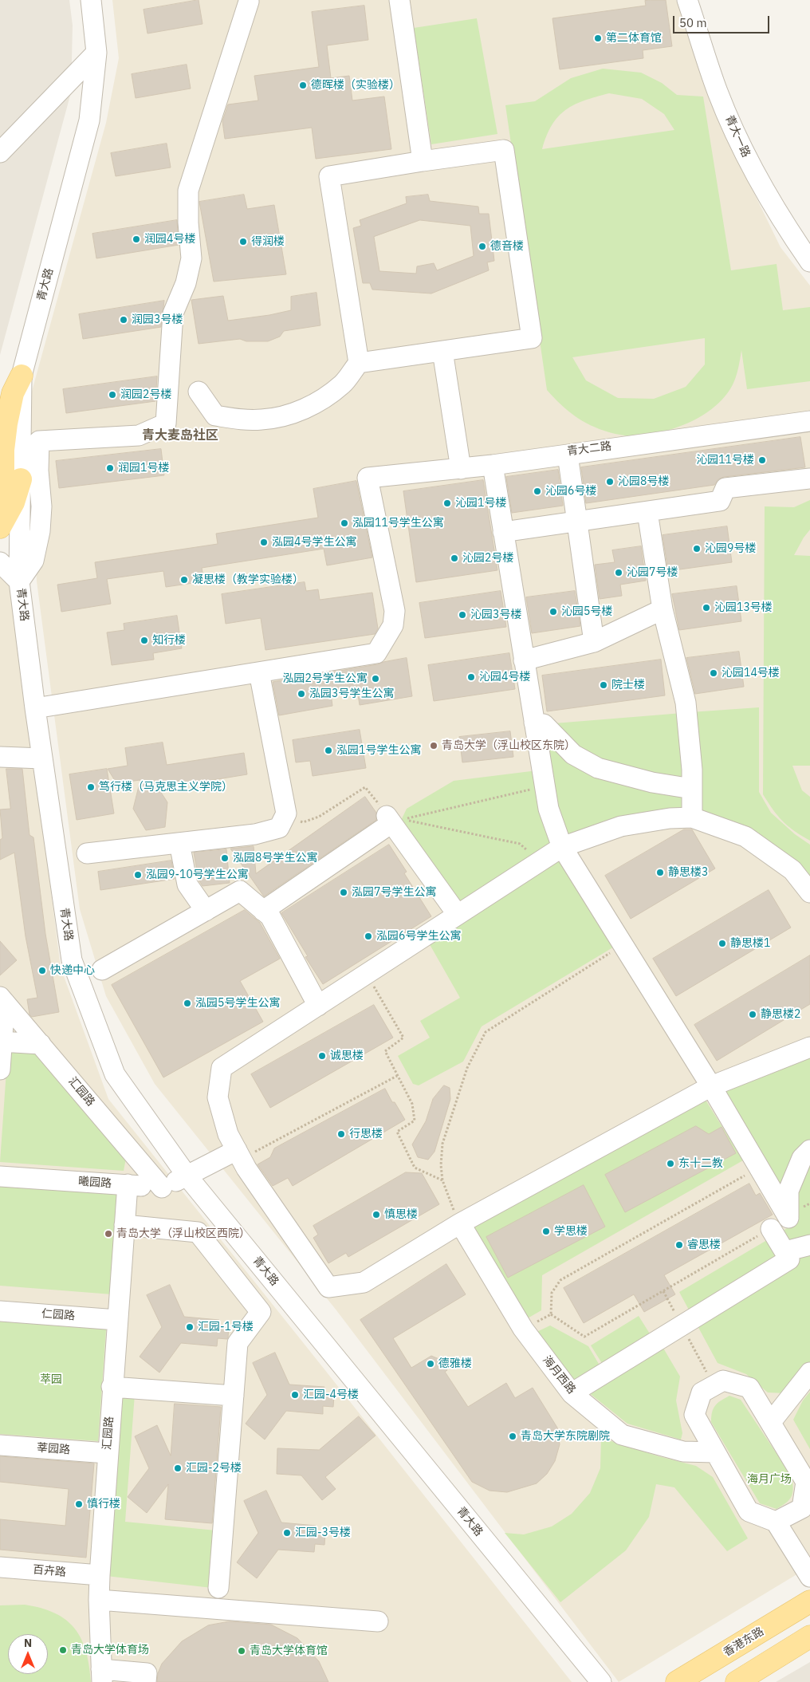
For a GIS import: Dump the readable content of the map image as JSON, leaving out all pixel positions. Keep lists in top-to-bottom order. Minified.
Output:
{"streets":{"main road":["香港东路"],"street":["青大一路","青大路","青大二路","汇园路","曦园路","仁园路","海月西路","莘园路","百卉路"]},"crossings":[["青大路","曦园路"],["汇园路","曦园路"],["汇园路","仁园路"],["汇园路","莘园路"],["汇园路","百卉路"]],"districts":["青大麦岛社区"],"parks":["萃园","海月广场"],"places":["第二体育馆","德晖楼（实验楼）","润园4号楼","得润楼","德音楼","润园3号楼","润园2号楼","沁园11号楼","润园1号楼","沁园8号楼","沁园6号楼","沁园1号楼","泓园11号学生公寓","泓园4号学生公寓","沁园9号楼","沁园2号楼","沁园7号楼","凝思楼（教学实验楼）","沁园13号楼","沁园5号楼","沁园3号楼","知行楼","沁园14号楼","沁园4号楼","泓园2号学生公寓","院士楼","泓园3号学生公寓","青岛大学（浮山校区东院）","泓园1号学生公寓","笃行楼（马克思主义学院）","泓园8号学生公寓","静思楼3","泓园9-10号学生公寓","泓园7号学生公寓","泓园6号学生公寓","静思楼1","快递中心","泓园5号学生公寓","静思楼2","诚思楼","行思楼","东十二教","慎思楼","学思楼","青岛大学（浮山校区西院）","睿思楼","汇园-1号楼","德雅楼","汇园-4号楼","青岛大学东院剧院","汇园-2号楼","慎行楼","汇园-3号楼","青岛大学体育场","青岛大学体育馆"],"scale_bar":"50 m","north":"top"}
